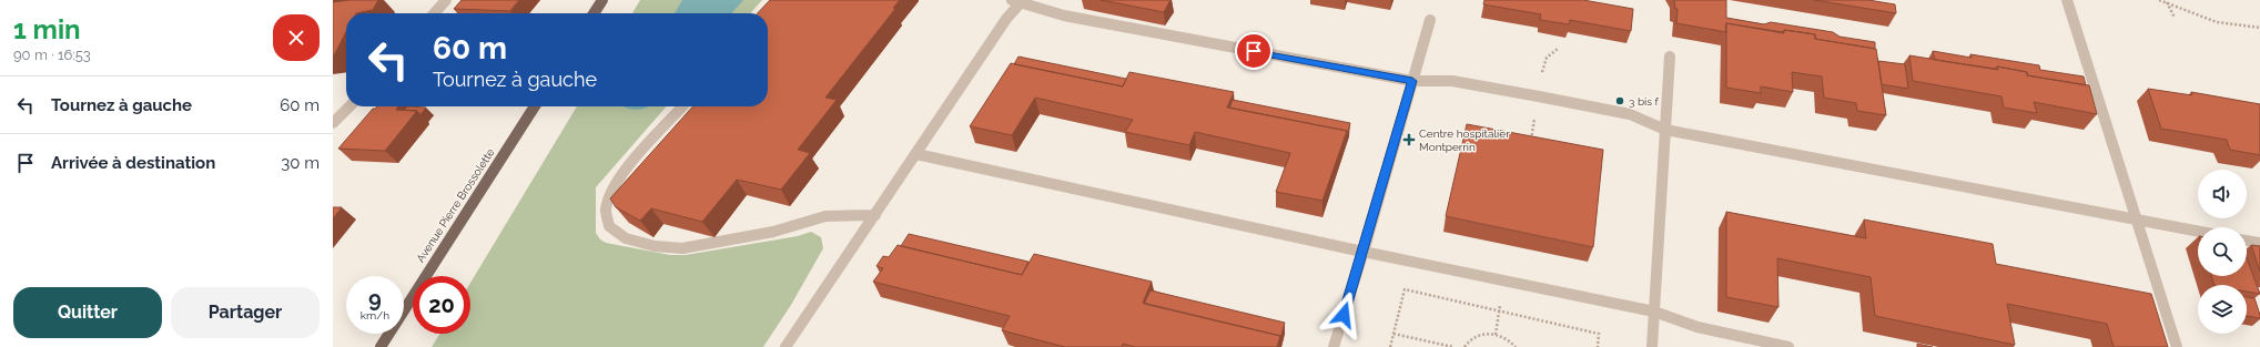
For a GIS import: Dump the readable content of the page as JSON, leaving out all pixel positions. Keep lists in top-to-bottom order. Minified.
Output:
{"streets":{"main road":["Avenue Pierre Brossolette"]},"places":{"other":["3 bis f"],"health":["Centre hospitalier Montperrin"]},"page":{"heading":["1 min","90 m · 16:53"],"turn":["60 m","Tournez à gauche"],"list":[{"name":"Tournez à gauche","value":"60 m"},{"name":"Arrivée à destination","value":"30 m"}],"speed":"9 km/h","limit":"20","buttons":["Quitter","Partager"]}}
